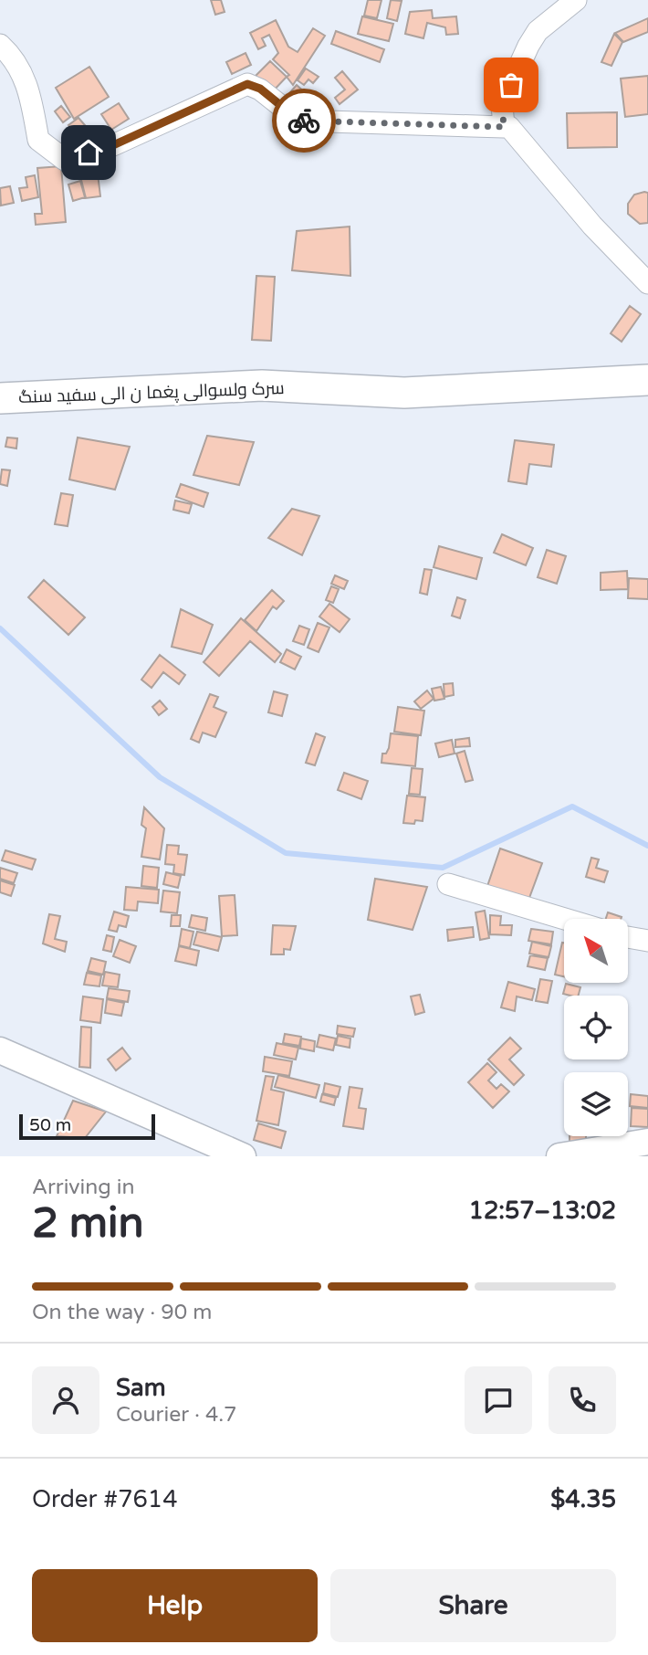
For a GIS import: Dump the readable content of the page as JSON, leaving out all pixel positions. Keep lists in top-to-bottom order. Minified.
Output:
{"streets":{"main road":["سرک ولسوالی پغما ن الی سفید سنگ"]},"scale_bar":"50 m","north":"top left","page":{"scale":"50 m","heading":["2 min","Arriving in","12:57–13:02"],"panel":["Sam","Courier · 4.7","Order #7614","$4.35"],"bar":"On the way · 90 m","buttons":["Help","Share"]}}
